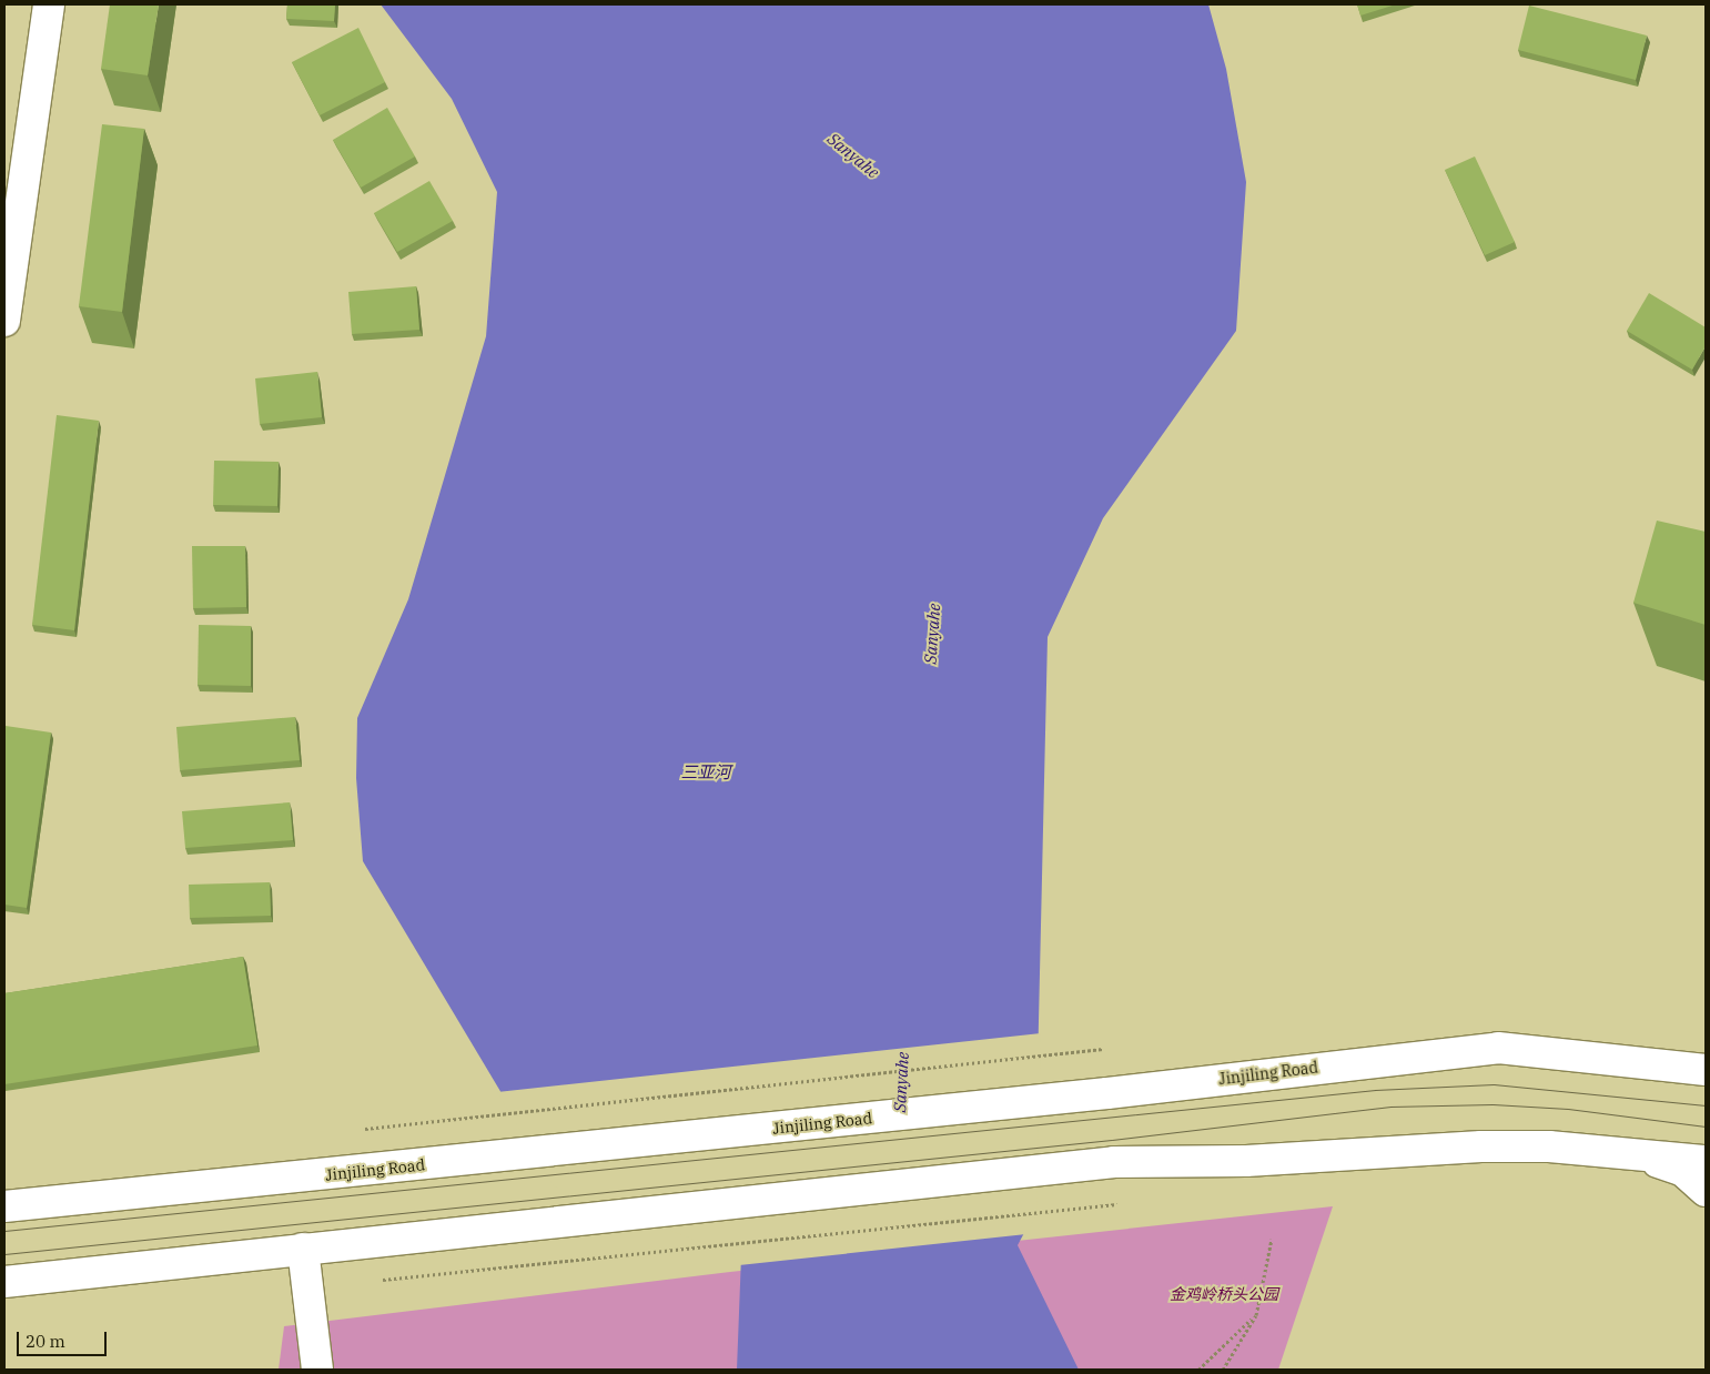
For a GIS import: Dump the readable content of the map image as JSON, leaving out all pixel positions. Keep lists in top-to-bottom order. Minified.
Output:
{"streets":{"main road":["Jinjiling Road"]},"water":["Sanyahe","三亚河"],"parks":["金鸡岭桥头公园"],"scale_bar":"20 m"}
